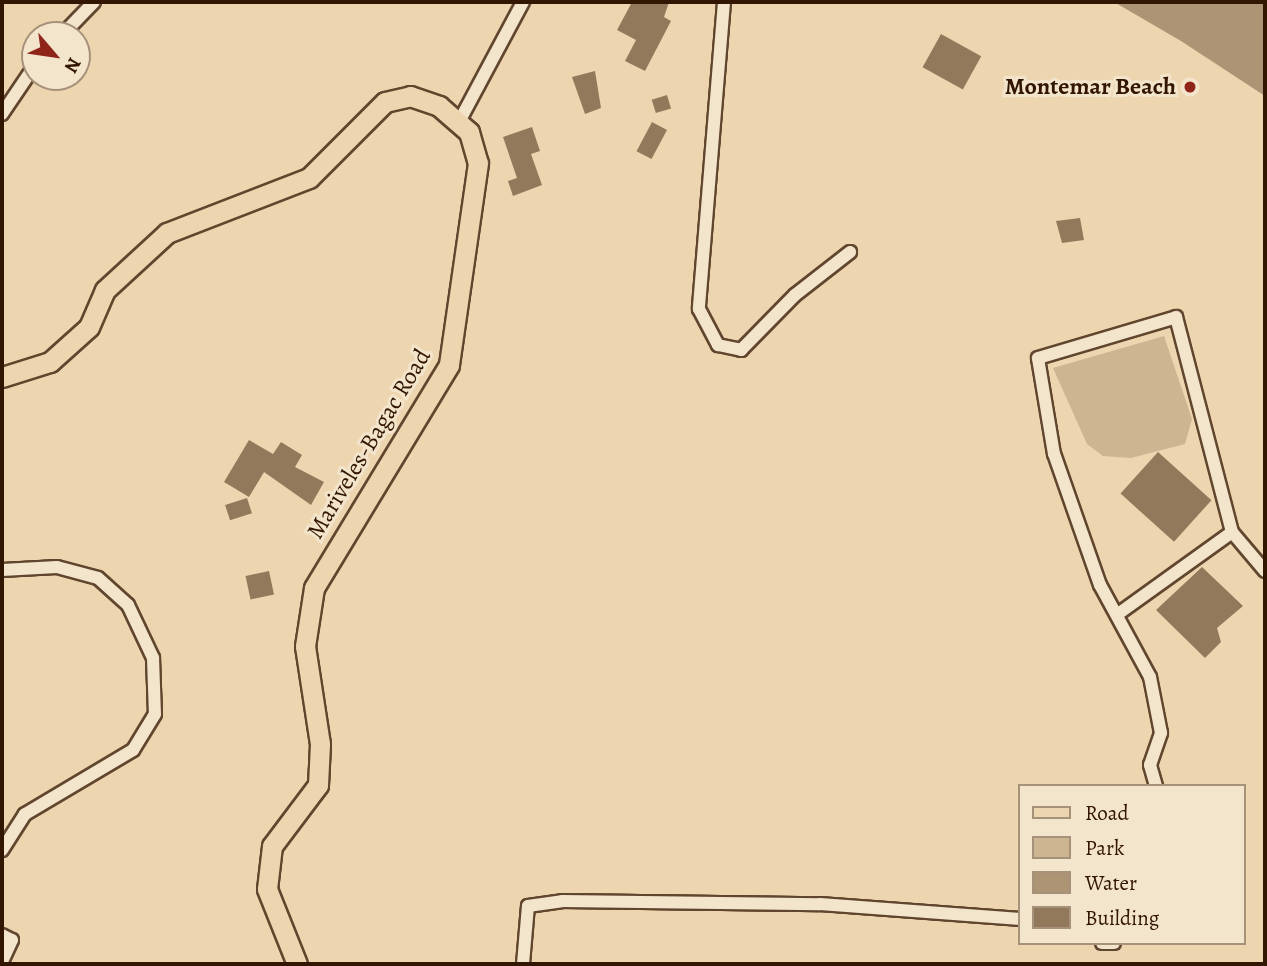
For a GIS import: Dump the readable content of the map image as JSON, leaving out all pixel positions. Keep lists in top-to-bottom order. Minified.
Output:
{"streets":{"main road":["Mariveles-Bagac Road"]},"places":["Montemar Beach"],"legend":["Road","Park","Water","Building"],"north":"bottom right"}
